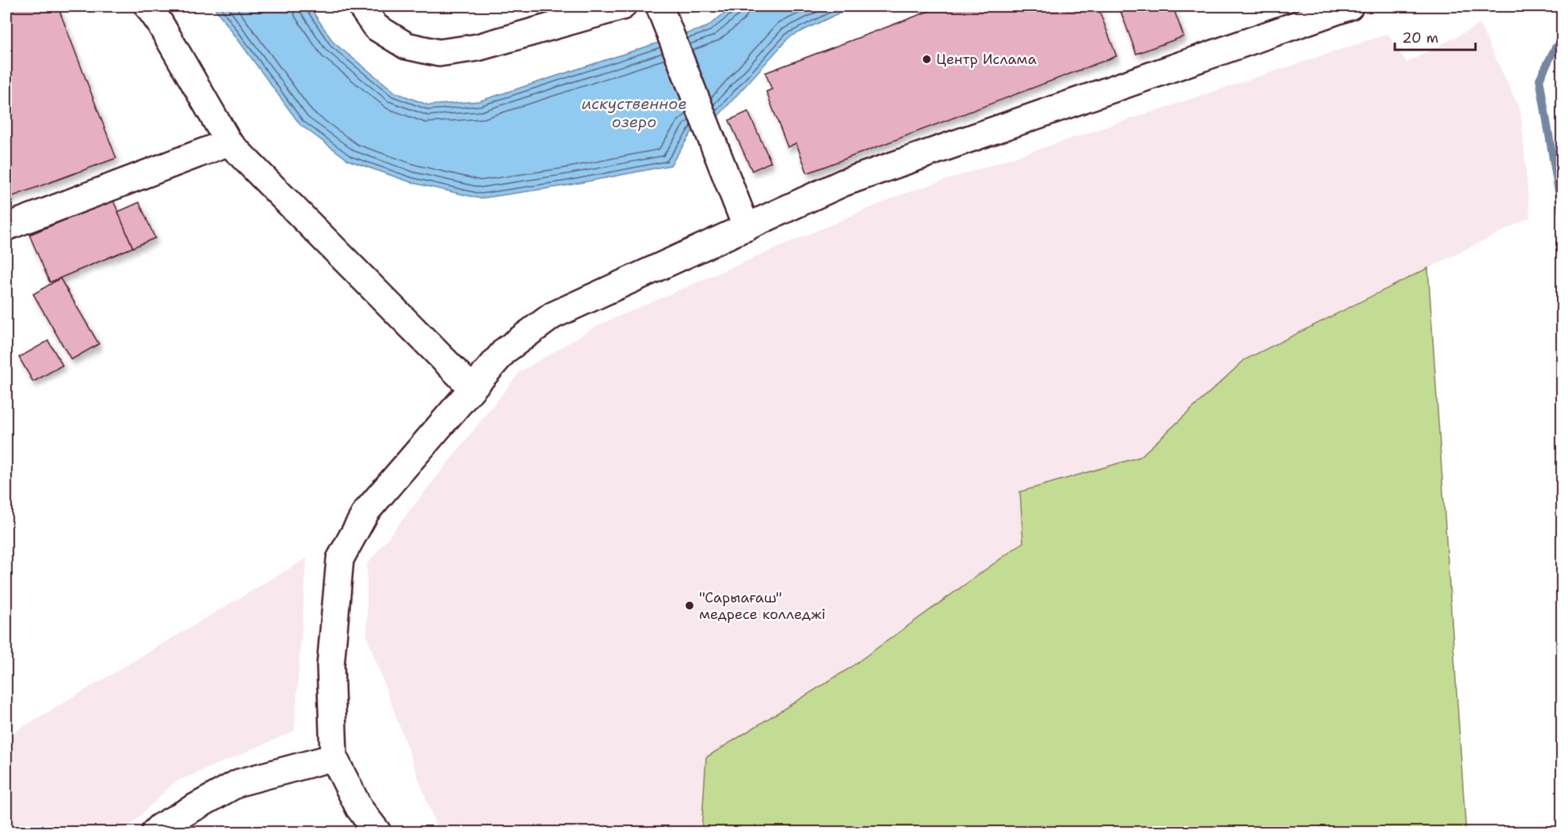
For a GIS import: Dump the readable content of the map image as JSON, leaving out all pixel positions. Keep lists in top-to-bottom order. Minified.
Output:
{"water":["искуственное озеро"],"places":["Центр Ислама","\"Сарыағаш\" медресе колледжі"],"scale_bar":"20 m"}
